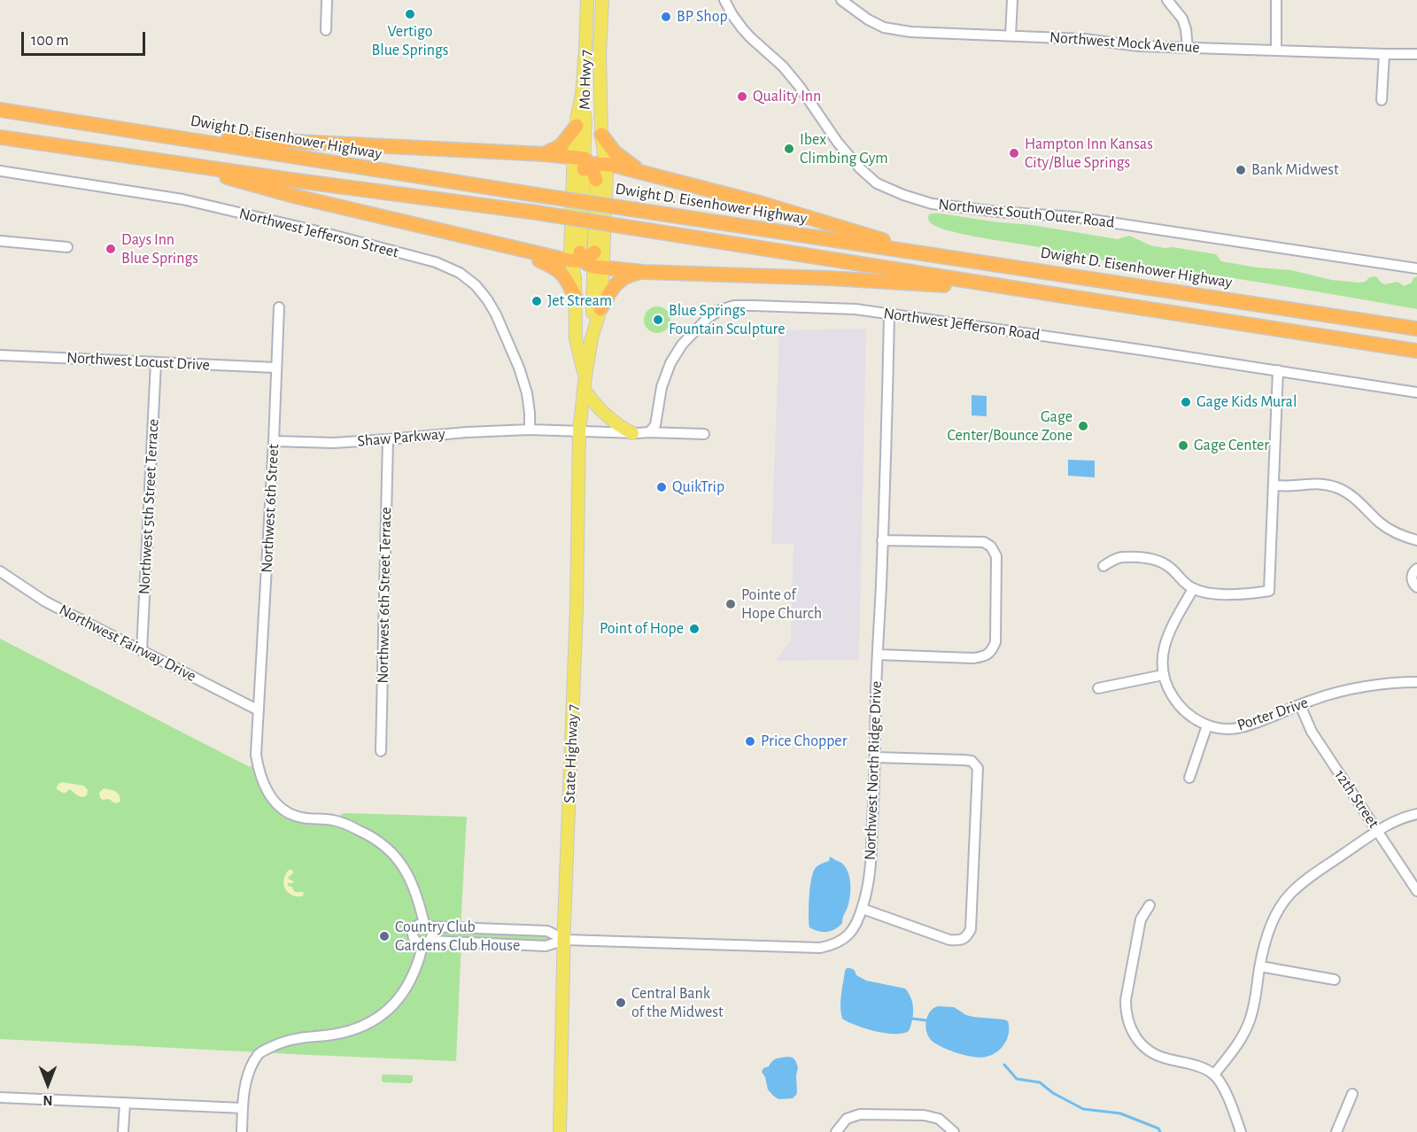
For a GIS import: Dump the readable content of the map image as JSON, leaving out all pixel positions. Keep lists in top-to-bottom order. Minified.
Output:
{"streets":{"highway":["Dwight D. Eisenhower Highway"],"main road":["Mo Hwy 7","State Highway 7"],"street":["Northwest Mock Avenue","Northwest South Outer Road","Northwest Jefferson Street","Northwest Jefferson Road","Northwest Locust Drive","Shaw Parkway","Northwest 5th Street Terrace","Northwest 6th Street","Northwest 6th Street Terrace","Northwest Fairway Drive","Porter Drive","Northwest North Ridge Drive","12th Street"]},"crossings":[["Northwest Jefferson Street","Shaw Parkway"],["Northwest Jefferson Road","Northwest North Ridge Drive"],["Northwest Locust Drive","Northwest 5th Street Terrace"],["Northwest Locust Drive","Northwest 6th Street"],["Shaw Parkway","Northwest 6th Street"],["Shaw Parkway","Northwest 6th Street Terrace"],["Shaw Parkway","State Highway 7"],["Northwest 5th Street Terrace","Northwest Fairway Drive"],["Northwest 6th Street","Northwest Fairway Drive"],["Porter Drive","12th Street"],["State Highway 7","Northwest North Ridge Drive"]],"places":["Vertigo Blue Springs","BP Shop","Quality Inn","Ibex Climbing Gym","Hampton Inn Kansas City/Blue Springs","Bank Midwest","Days Inn Blue Springs","Jet Stream","Blue Springs Fountain Sculpture","Gage Kids Mural","Gage Center/Bounce Zone","Gage Center","QuikTrip","Pointe of Hope Church","Point of Hope","Price Chopper","Country Club Gardens Club House","Central Bank of the Midwest"],"scale_bar":"100 m","north":"bottom"}
